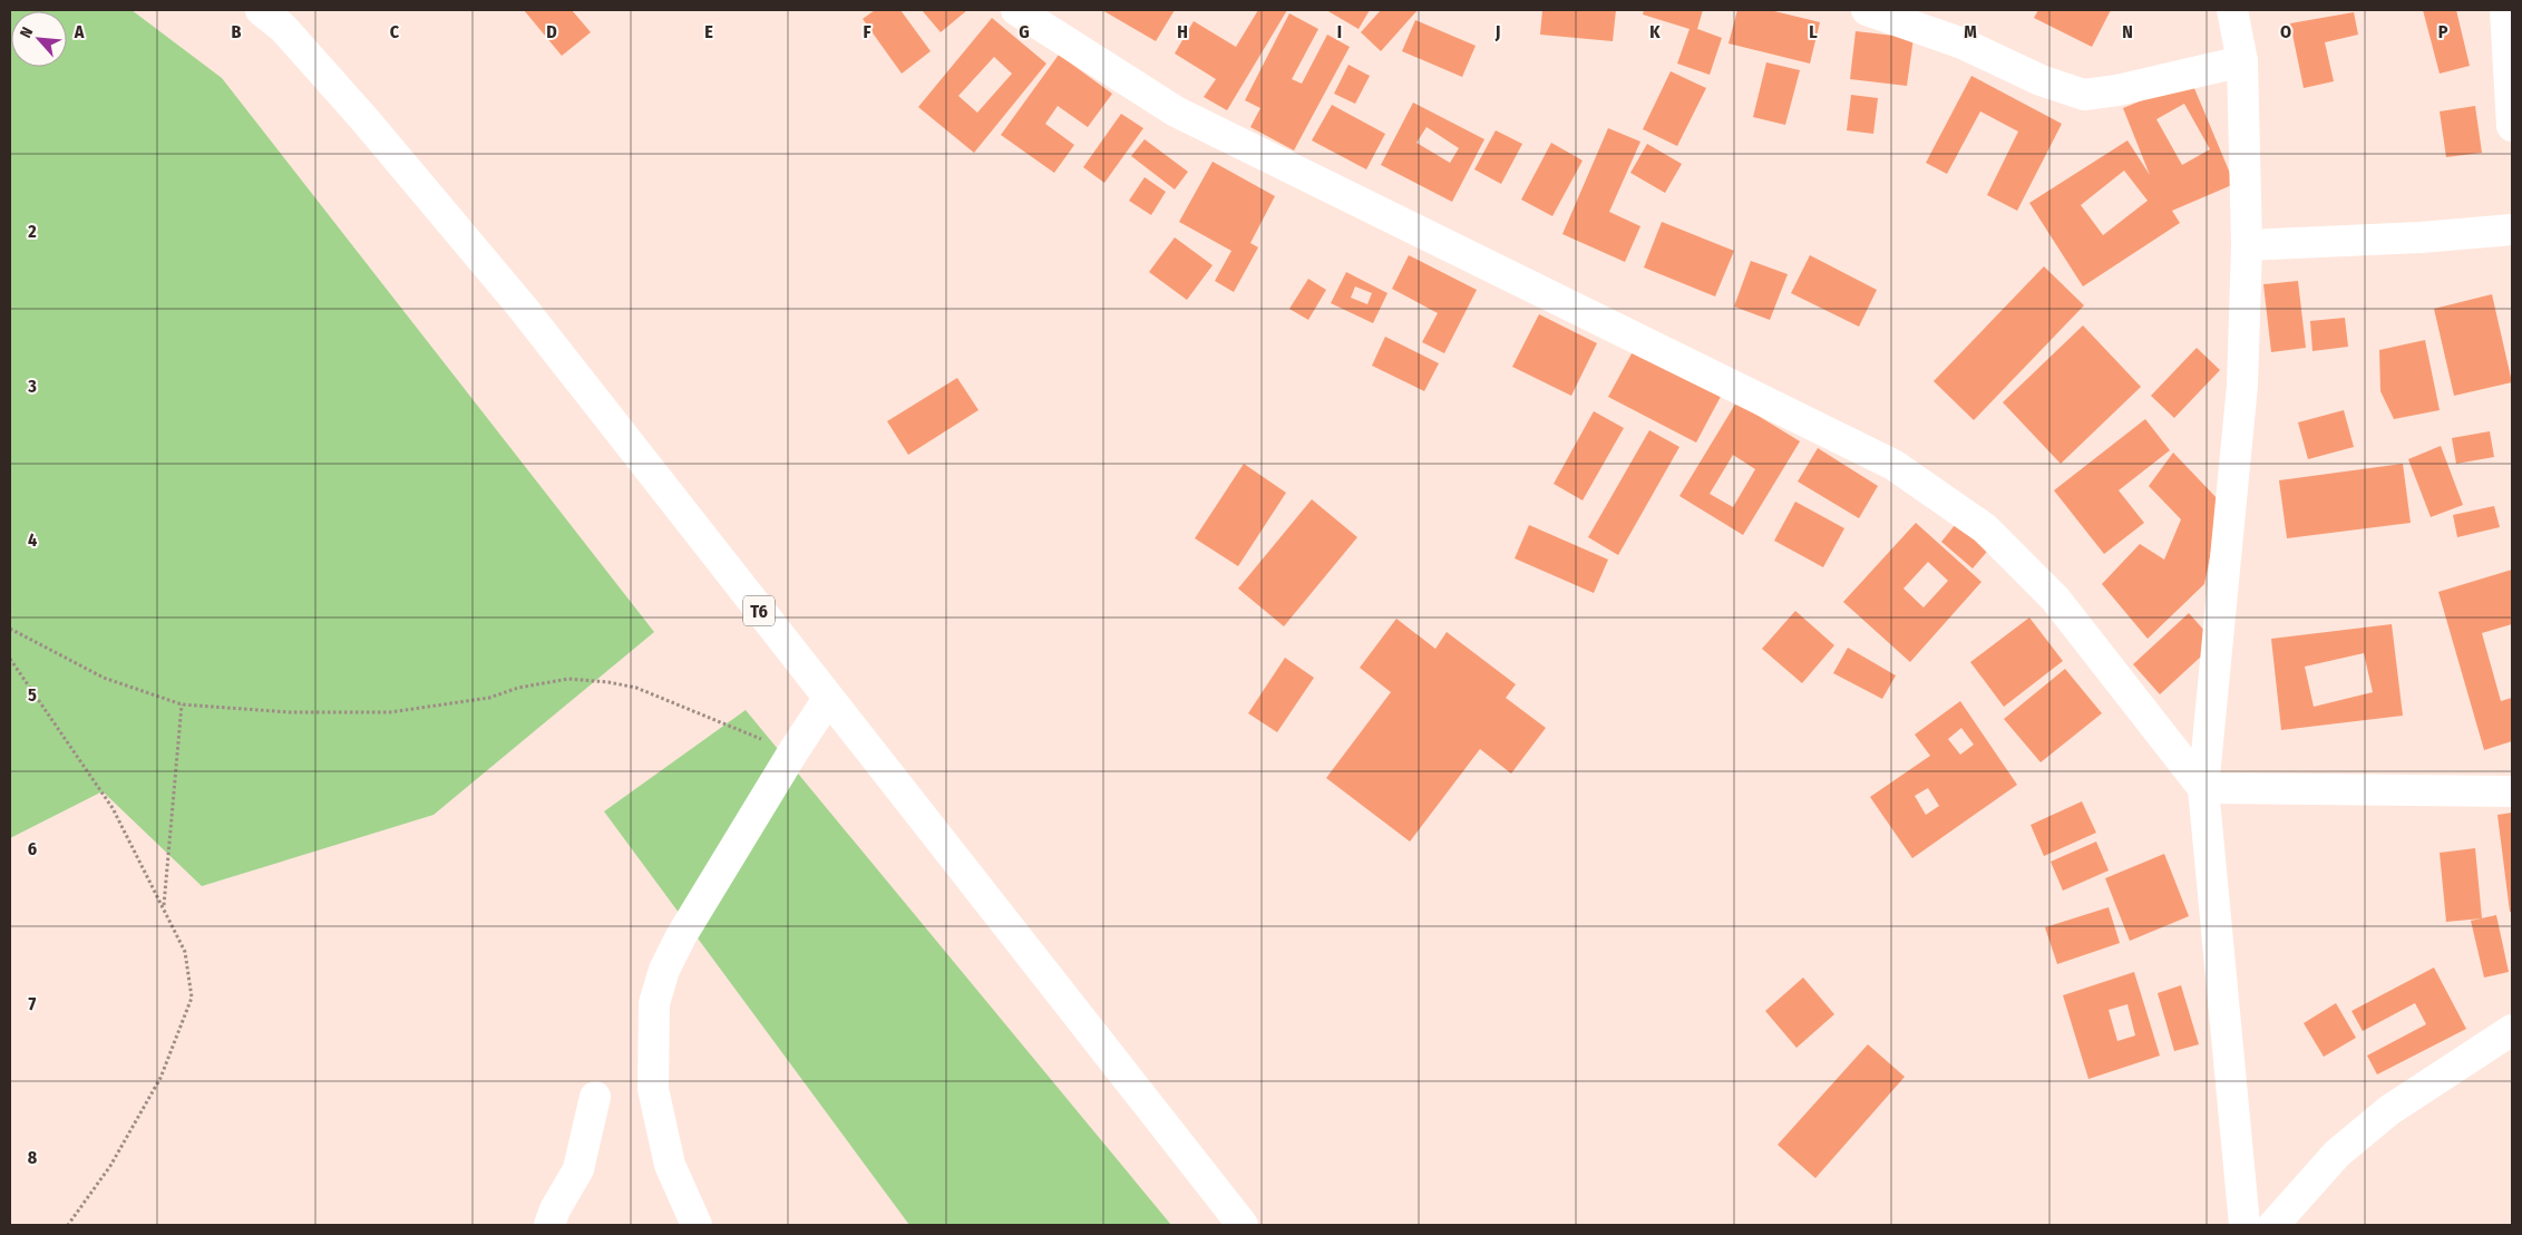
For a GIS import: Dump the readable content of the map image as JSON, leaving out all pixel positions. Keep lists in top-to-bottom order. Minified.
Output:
{"streets":{"main road":["T6"]},"north":"top left","grid":{"columns":["A","B","C","D","E","F","G","H","I","J","K","L","M","N","O","P"],"rows":["2","3","4","5","6","7","8"]}}
